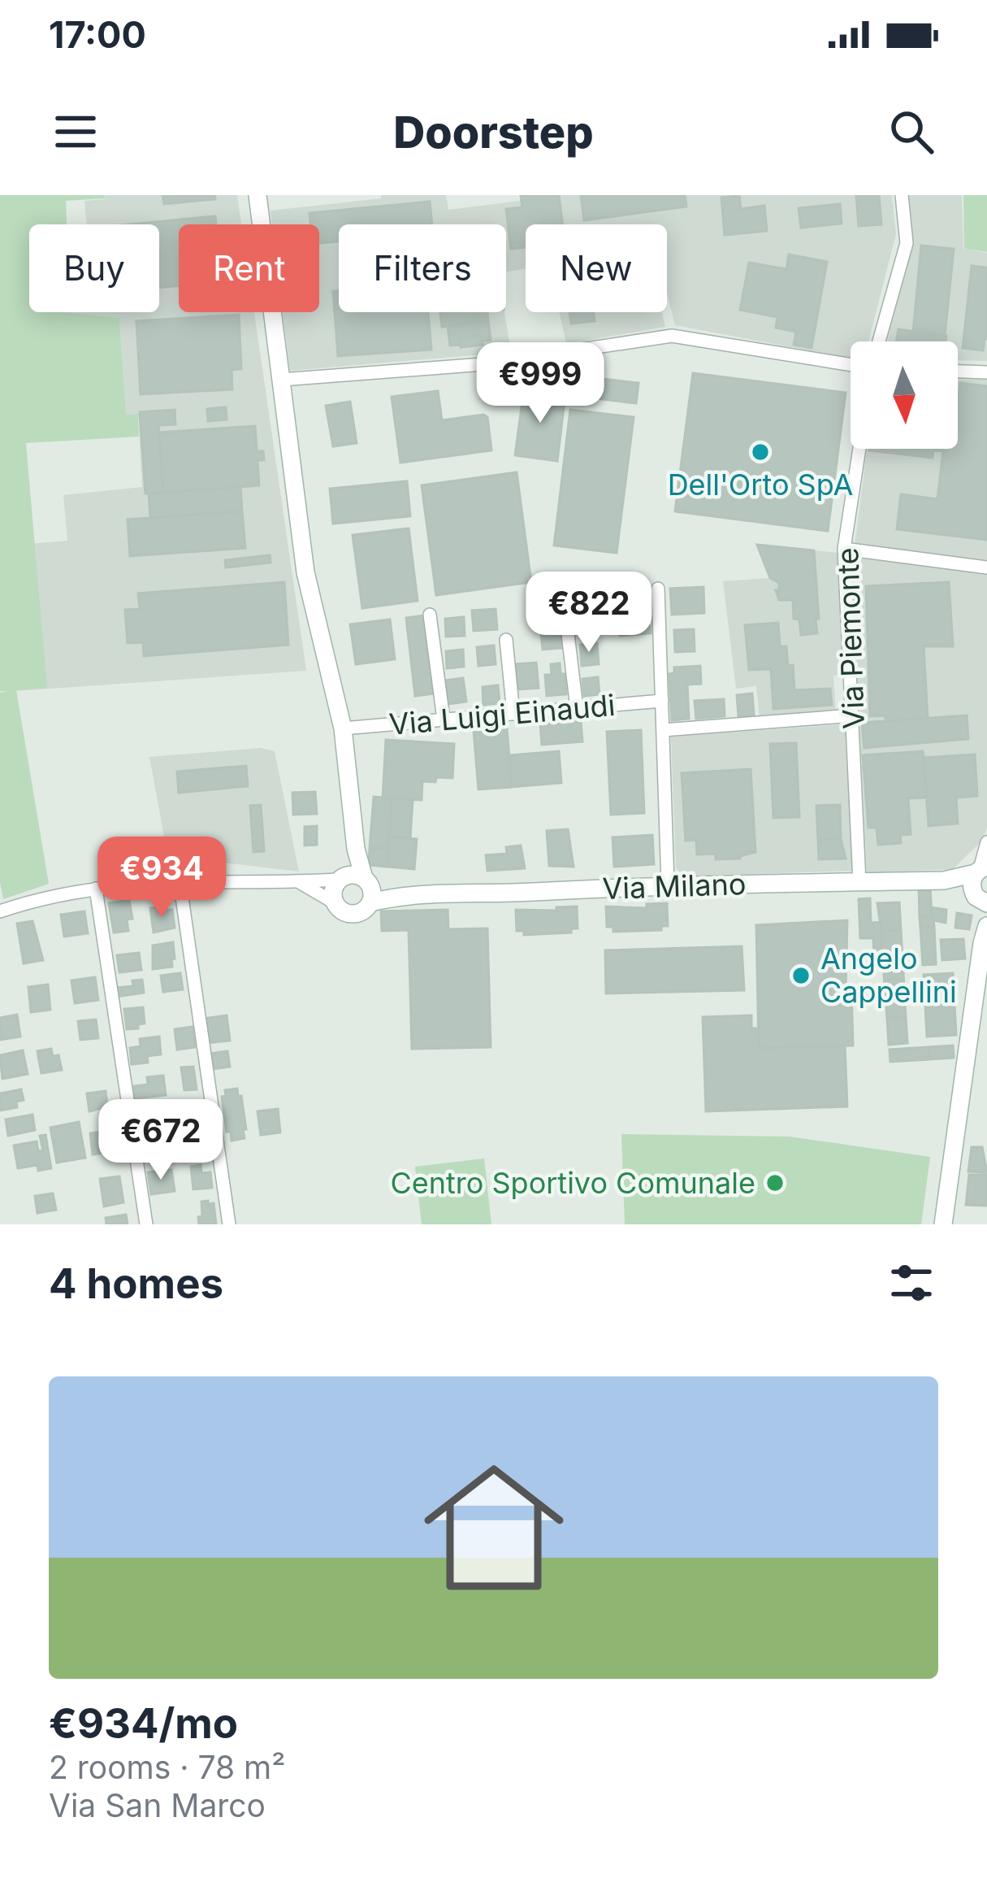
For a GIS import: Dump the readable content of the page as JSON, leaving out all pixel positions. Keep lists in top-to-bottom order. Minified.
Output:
{"streets":{"street":["Via Piemonte","Via Luigi Einaudi","Via Milano"]},"crossings":[["Via Piemonte","Via Milano"]],"places":["Dell'Orto SpA","Angelo Cappellini","Centro Sportivo Comunale"],"north":"bottom","page":{"status":"17:00","header":"Doorstep","chip":["Buy","Rent","Filters","New"],"price":["€999","€822","€934","€672"],"heading":"4 homes","list":[{"name":"€934/mo","note":"2 rooms · 78 m² · Via San Marco"}]}}
